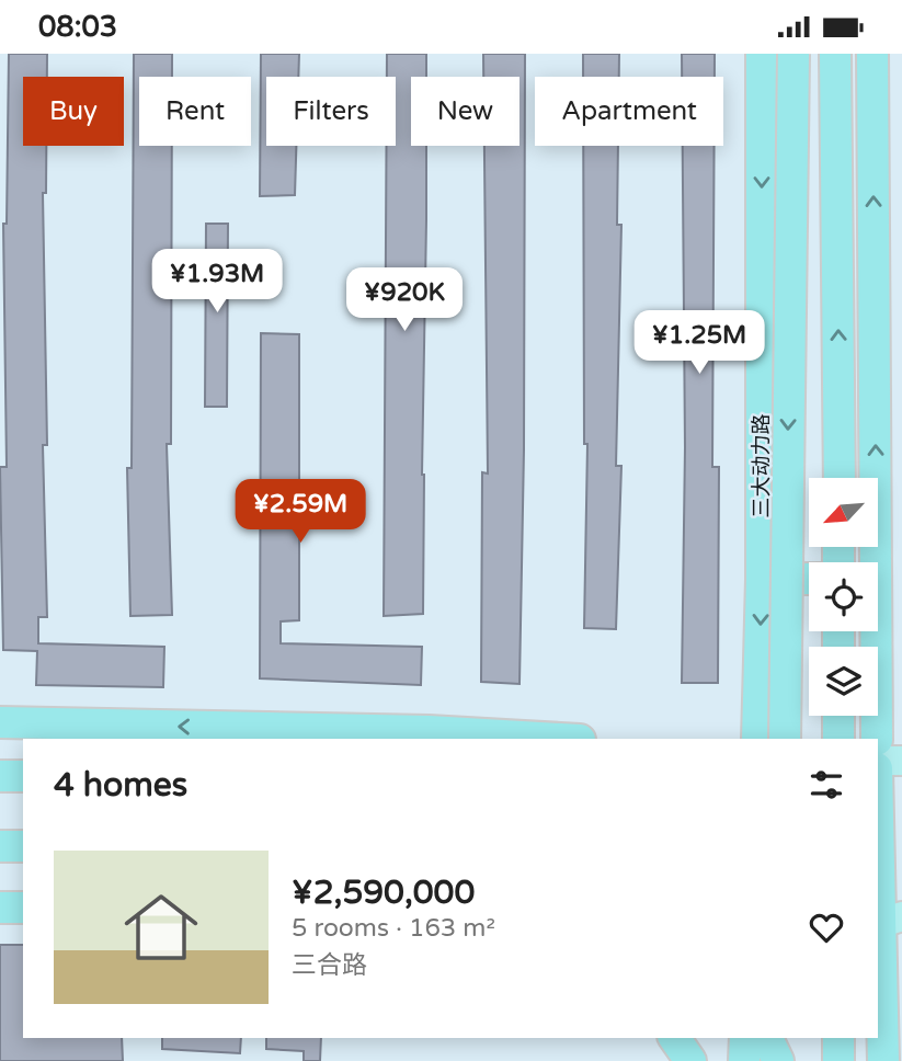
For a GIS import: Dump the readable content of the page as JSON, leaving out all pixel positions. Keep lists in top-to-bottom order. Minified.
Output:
{"streets":{"highway":["三大动力路"]},"north":"bottom left","page":{"status":"08:03","chip":["Buy","Rent","Filters","New","Apartment"],"price":["¥1.93M","¥920K","¥1.25M","¥2.59M"],"heading":"4 homes","list":[{"name":"¥2,590,000","note":"5 rooms · 163 m² · 三合路"}]}}
